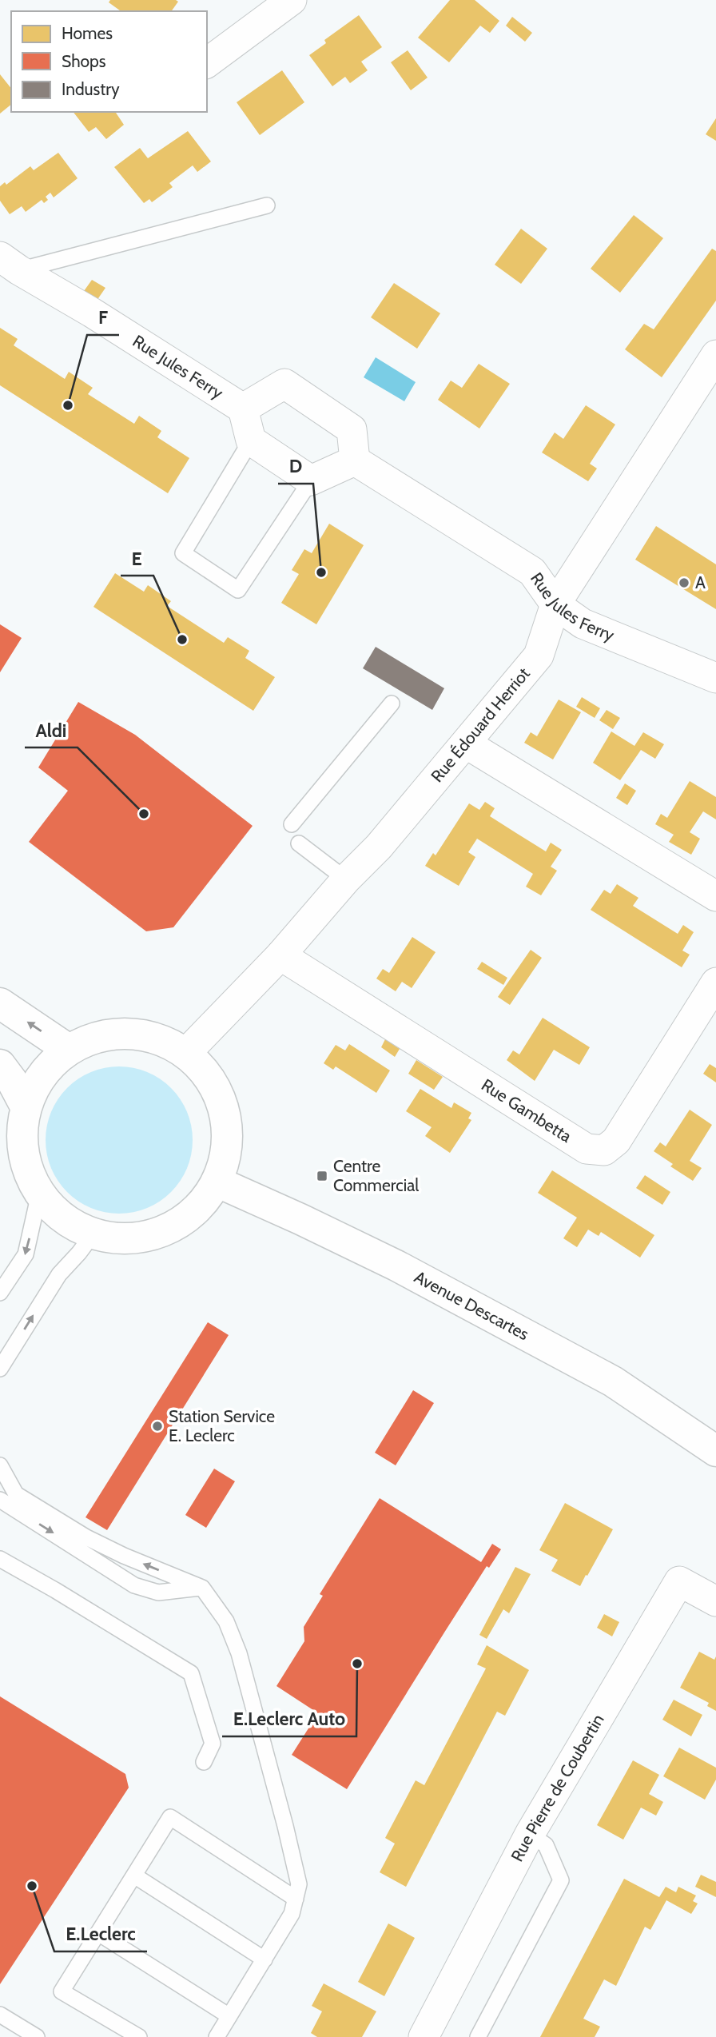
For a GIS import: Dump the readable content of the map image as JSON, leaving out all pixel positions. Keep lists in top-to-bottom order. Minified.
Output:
{"streets":{"main road":["Avenue Descartes"],"street":["Rue Jules Ferry","Rue Édouard Herriot","Rue Gambetta","Rue Pierre de Coubertin"]},"crossings":[["Rue Jules Ferry","Rue Édouard Herriot"],["Rue Édouard Herriot","Rue Gambetta"]],"places":{"other":["F","D","A","E","Aldi","Station Service E. Leclerc","E.Leclerc Auto","E.Leclerc"],"transit":["Centre Commercial"]},"legend":["Homes","Shops","Industry"]}
